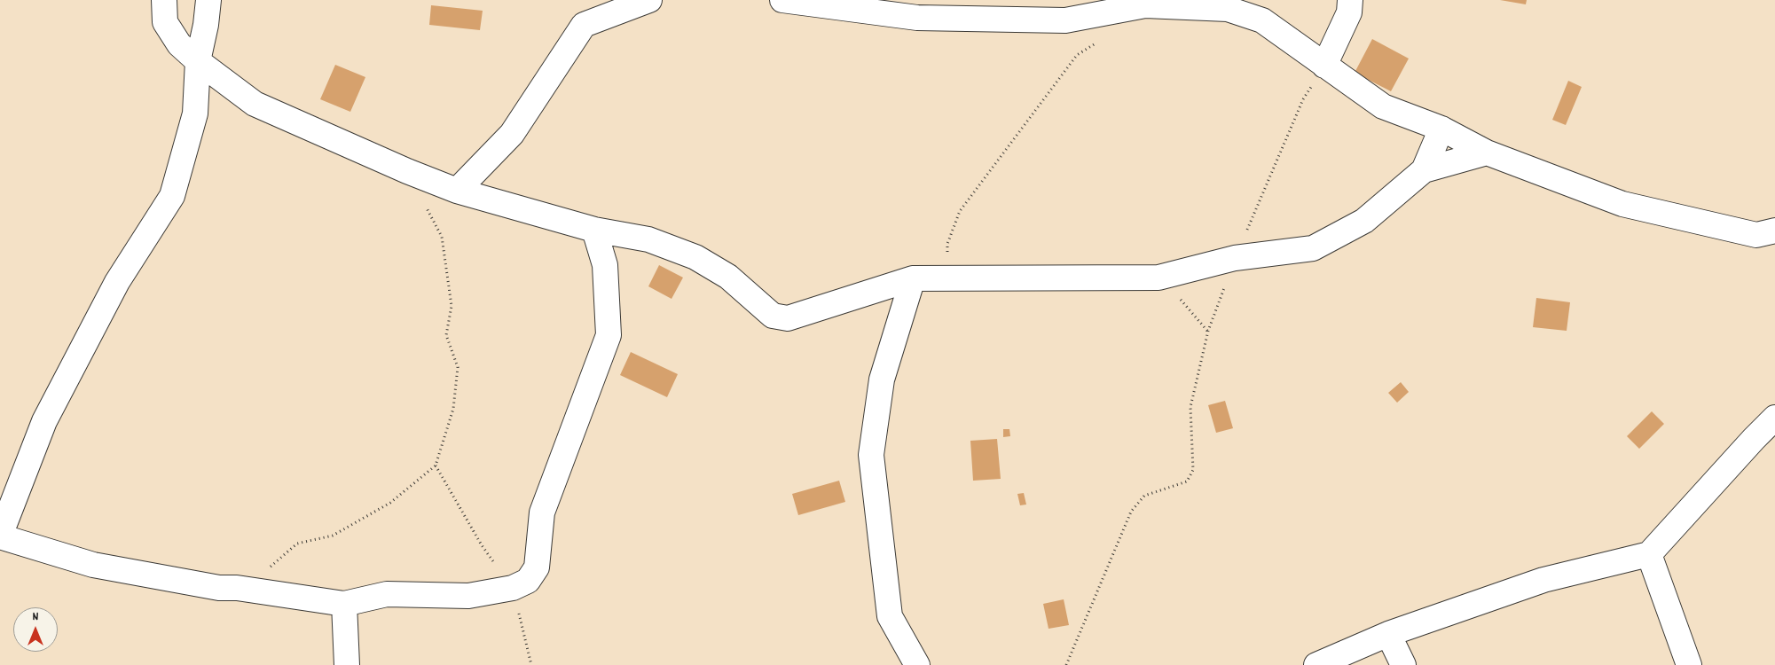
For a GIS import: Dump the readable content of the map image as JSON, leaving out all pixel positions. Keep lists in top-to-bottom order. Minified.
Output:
{"north":"top"}
